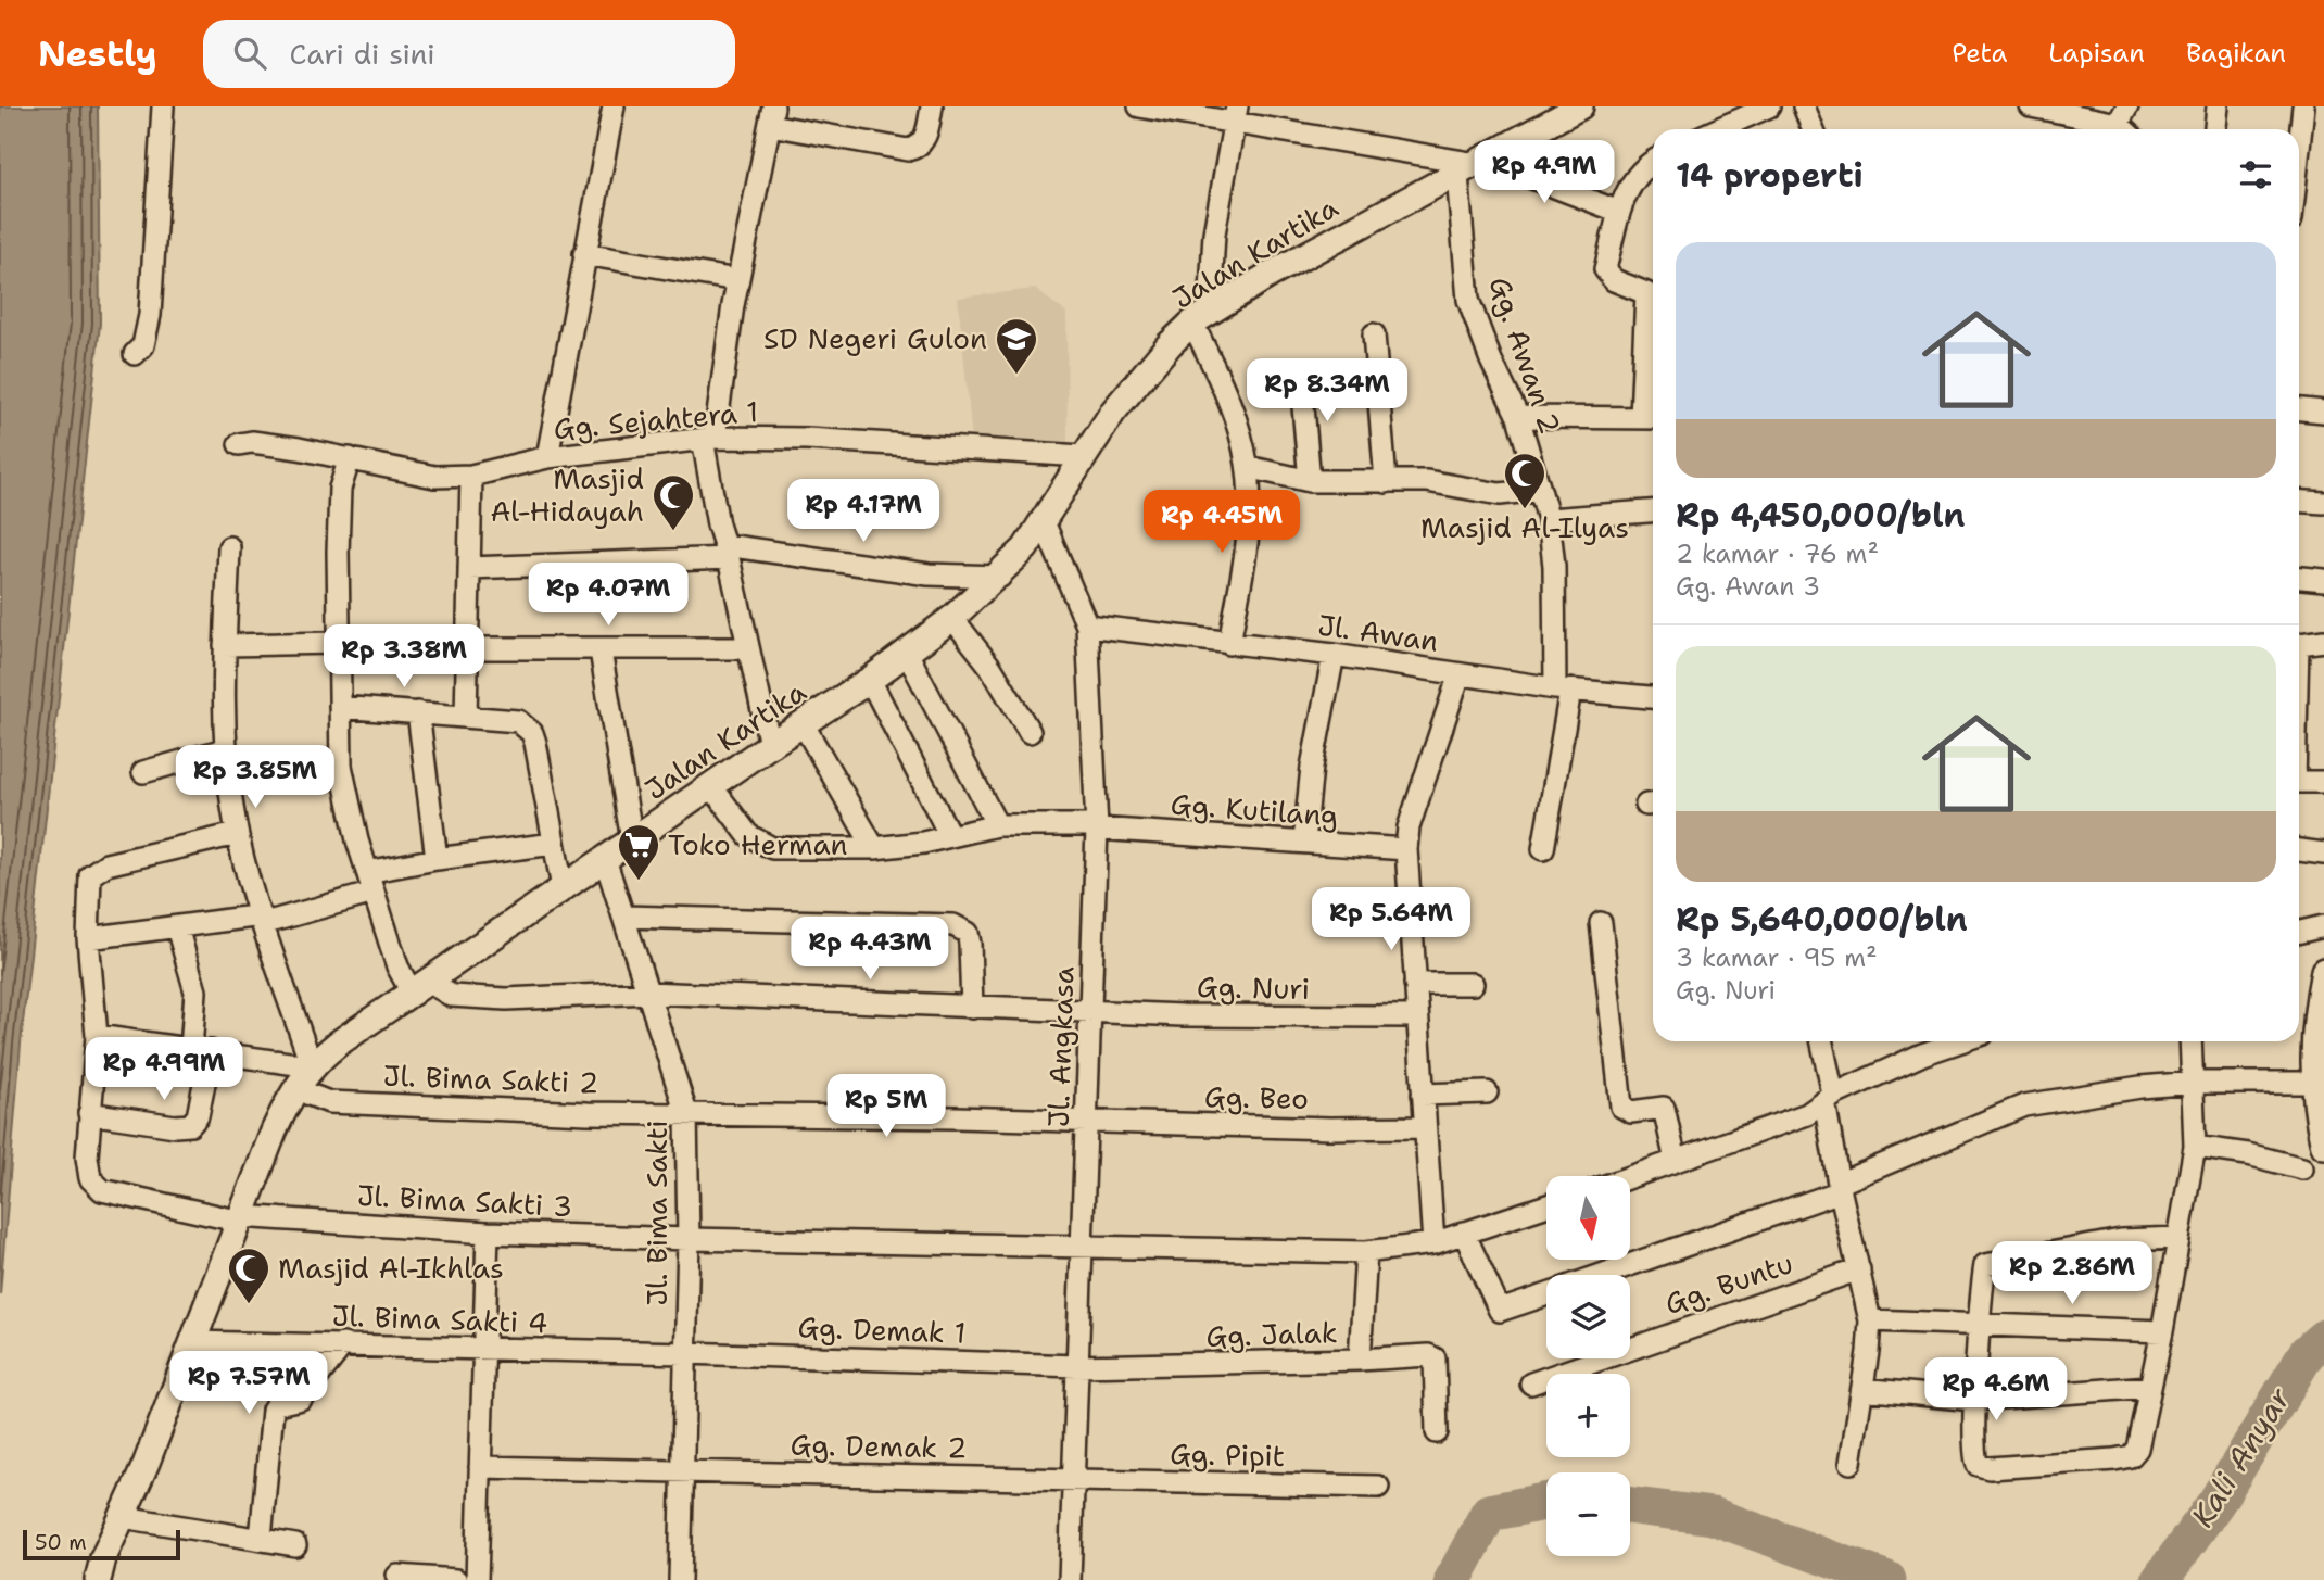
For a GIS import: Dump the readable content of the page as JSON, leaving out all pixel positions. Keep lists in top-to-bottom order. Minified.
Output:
{"streets":{"street":["Jalan Kartika","Gg. Awan 2","Gg. Sejahtera 1","Jl. Awan","Gg. Kutilang","Gg. Nuri","Jl. Angkasa","Jl. Bima Sakti 2","Gg. Beo","Jl. Bima Sakti 3","Jl. Bima Sakti","Gg. Buntu","Jl. Bima Sakti 4","Gg. Demak 1","Gg. Jalak","Gg. Demak 2","Gg. Pipit"]},"crossings":[["Jalan Kartika","Gg. Awan 2"],["Jalan Kartika","Gg. Sejahtera 1"],["Jalan Kartika","Gg. Kutilang"],["Jalan Kartika","Gg. Nuri"],["Jalan Kartika","Jl. Angkasa"],["Jalan Kartika","Jl. Bima Sakti 2"],["Jalan Kartika","Jl. Bima Sakti 3"],["Jalan Kartika","Jl. Bima Sakti"],["Jalan Kartika","Jl. Bima Sakti 4"],["Gg. Awan 2","Jl. Awan"],["Jl. Awan","Jl. Angkasa"],["Gg. Kutilang","Jl. Angkasa"],["Gg. Nuri","Jl. Angkasa"],["Gg. Nuri","Jl. Bima Sakti"],["Jl. Angkasa","Jl. Bima Sakti 2"],["Jl. Angkasa","Gg. Beo"],["Jl. Angkasa","Jl. Bima Sakti 3"],["Jl. Angkasa","Gg. Demak 1"],["Jl. Angkasa","Gg. Jalak"],["Jl. Angkasa","Gg. Demak 2"],["Jl. Angkasa","Gg. Pipit"],["Jl. Bima Sakti 2","Gg. Beo"],["Jl. Bima Sakti 2","Jl. Bima Sakti"],["Jl. Bima Sakti 3","Jl. Bima Sakti"],["Jl. Bima Sakti 3","Gg. Jalak"],["Jl. Bima Sakti","Jl. Bima Sakti 4"],["Jl. Bima Sakti","Gg. Demak 1"],["Jl. Bima Sakti","Gg. Demak 2"],["Jl. Bima Sakti 4","Gg. Demak 1"],["Gg. Demak 1","Gg. Jalak"],["Gg. Demak 2","Gg. Pipit"]],"water":["Kali Anyar"],"places":{"school or university":["SD Negeri Gulon"],"mosque":["Masjid Al-Ilyas","Masjid Al-Hidayah","Masjid Al-Ikhlas"],"supermarket":["Toko Herman"]},"scale_bar":"50 m","north":"bottom","page":{"header":"Nestly","search":"Cari di sini","nav":["Peta","Lapisan","Bagikan"],"heading":"14 properti","price":["Rp 4.9M","Rp 8.34M","Rp 4.17M","Rp 4.45M","Rp 4.07M","Rp 3.38M","Rp 3.85M","Rp 5.64M","Rp 4.43M","Rp 4.99M","Rp 5M","Rp 2.86M","Rp 7.57M","Rp 4.6M"],"list":[{"name":"Rp 4,450,000/bln","note":"2 kamar · 76 m² · Gg. Awan 3"},{"name":"Rp 5,640,000/bln","note":"3 kamar · 95 m² · Gg. Nuri"}],"map_buttons":["+","−"],"scale":"50 m"}}
